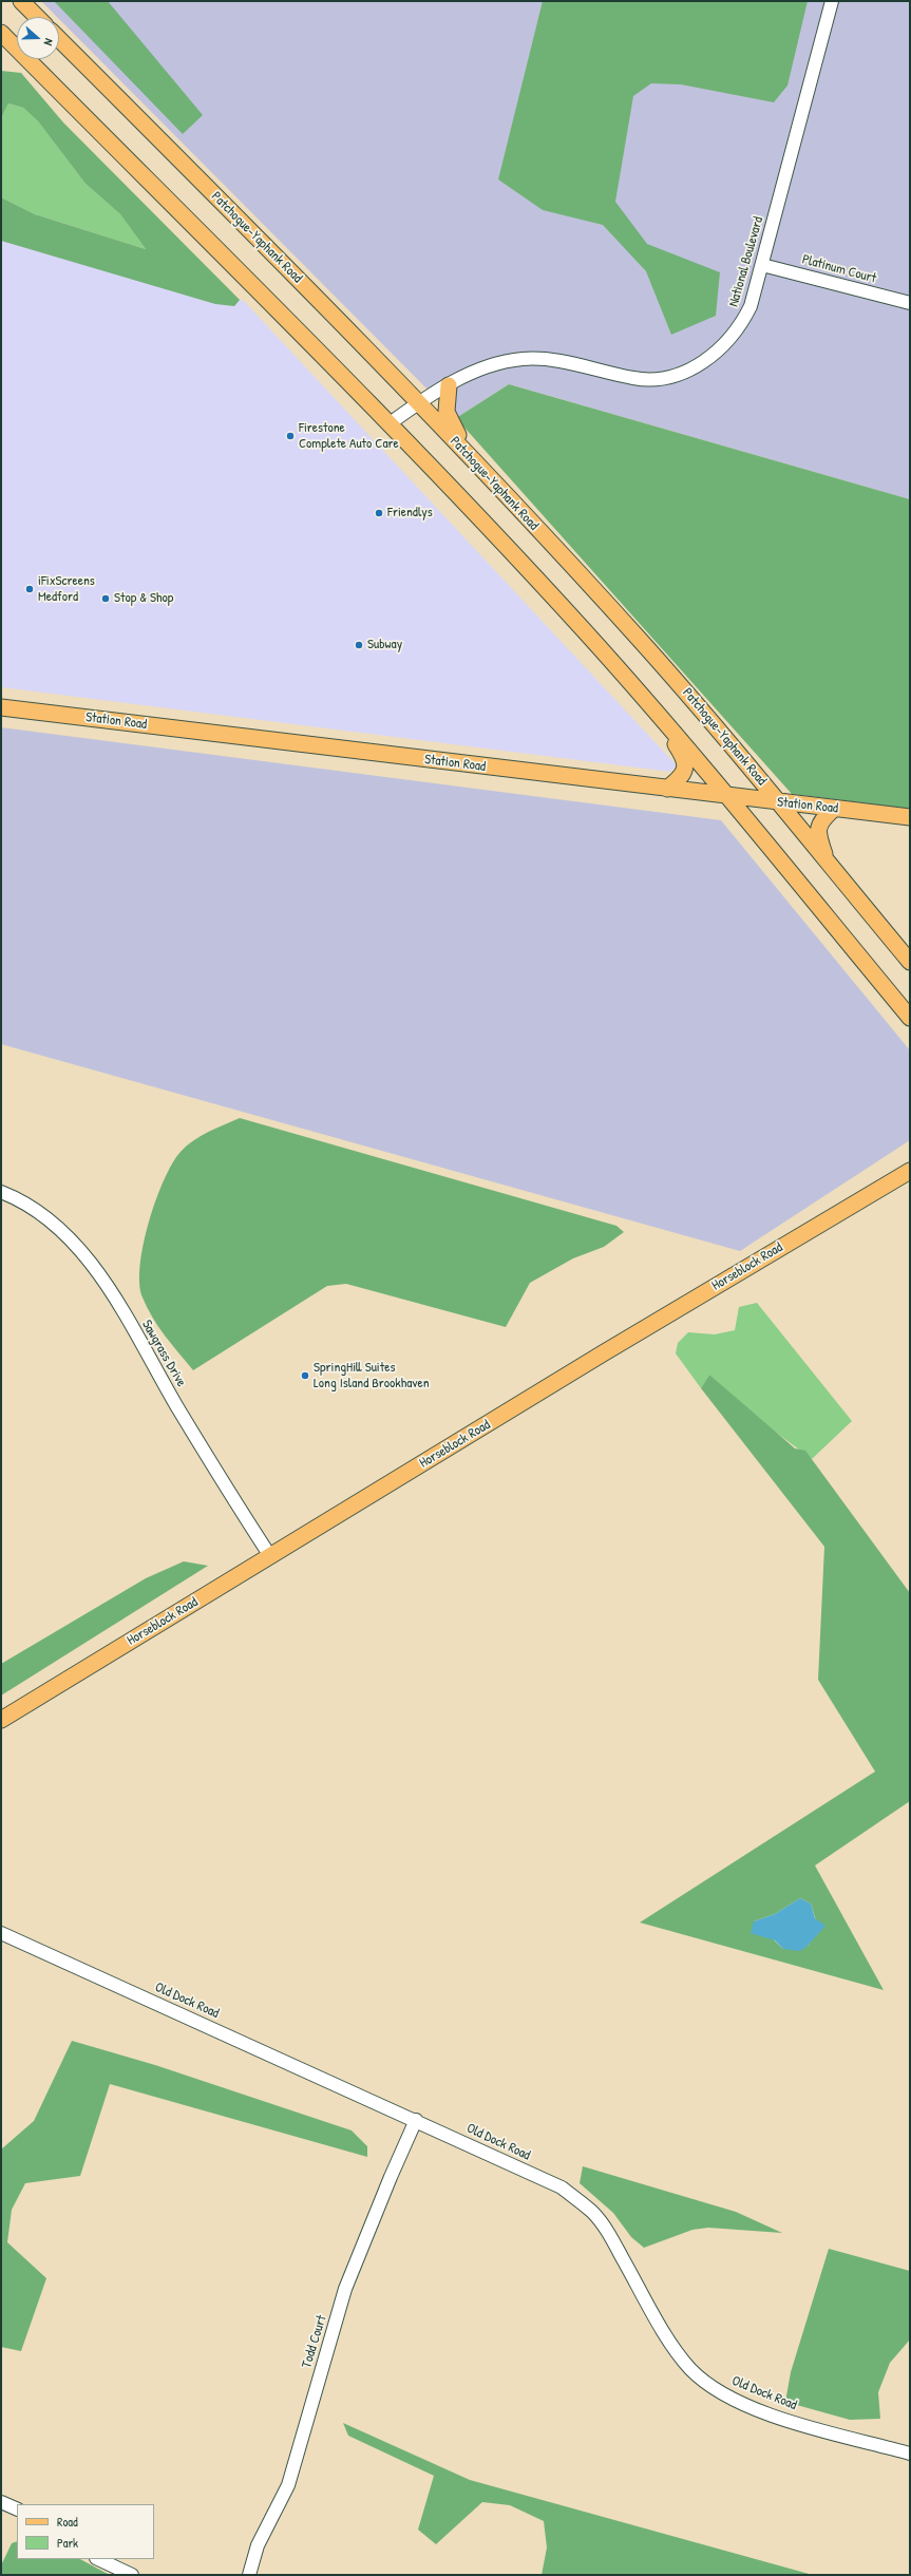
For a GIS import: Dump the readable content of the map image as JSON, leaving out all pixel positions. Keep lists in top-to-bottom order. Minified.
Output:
{"streets":{"main road":["Patchogue-Yaphank Road","Station Road","Horseblock Road"],"street":["National Boulevard","Platinum Court","Sawgrass Drive","Old Dock Road","Todd Court"]},"crossings":[["Patchogue-Yaphank Road","National Boulevard"],["Patchogue-Yaphank Road","Station Road"],["National Boulevard","Platinum Court"],["Horseblock Road","Sawgrass Drive"],["Old Dock Road","Todd Court"]],"places":["Firestone Complete Auto Care","Friendlys","iFixScreens Medford","Stop & Shop","Subway","SpringHill Suites Long Island Brookhaven"],"legend":["Road","Park"],"north":"right"}
